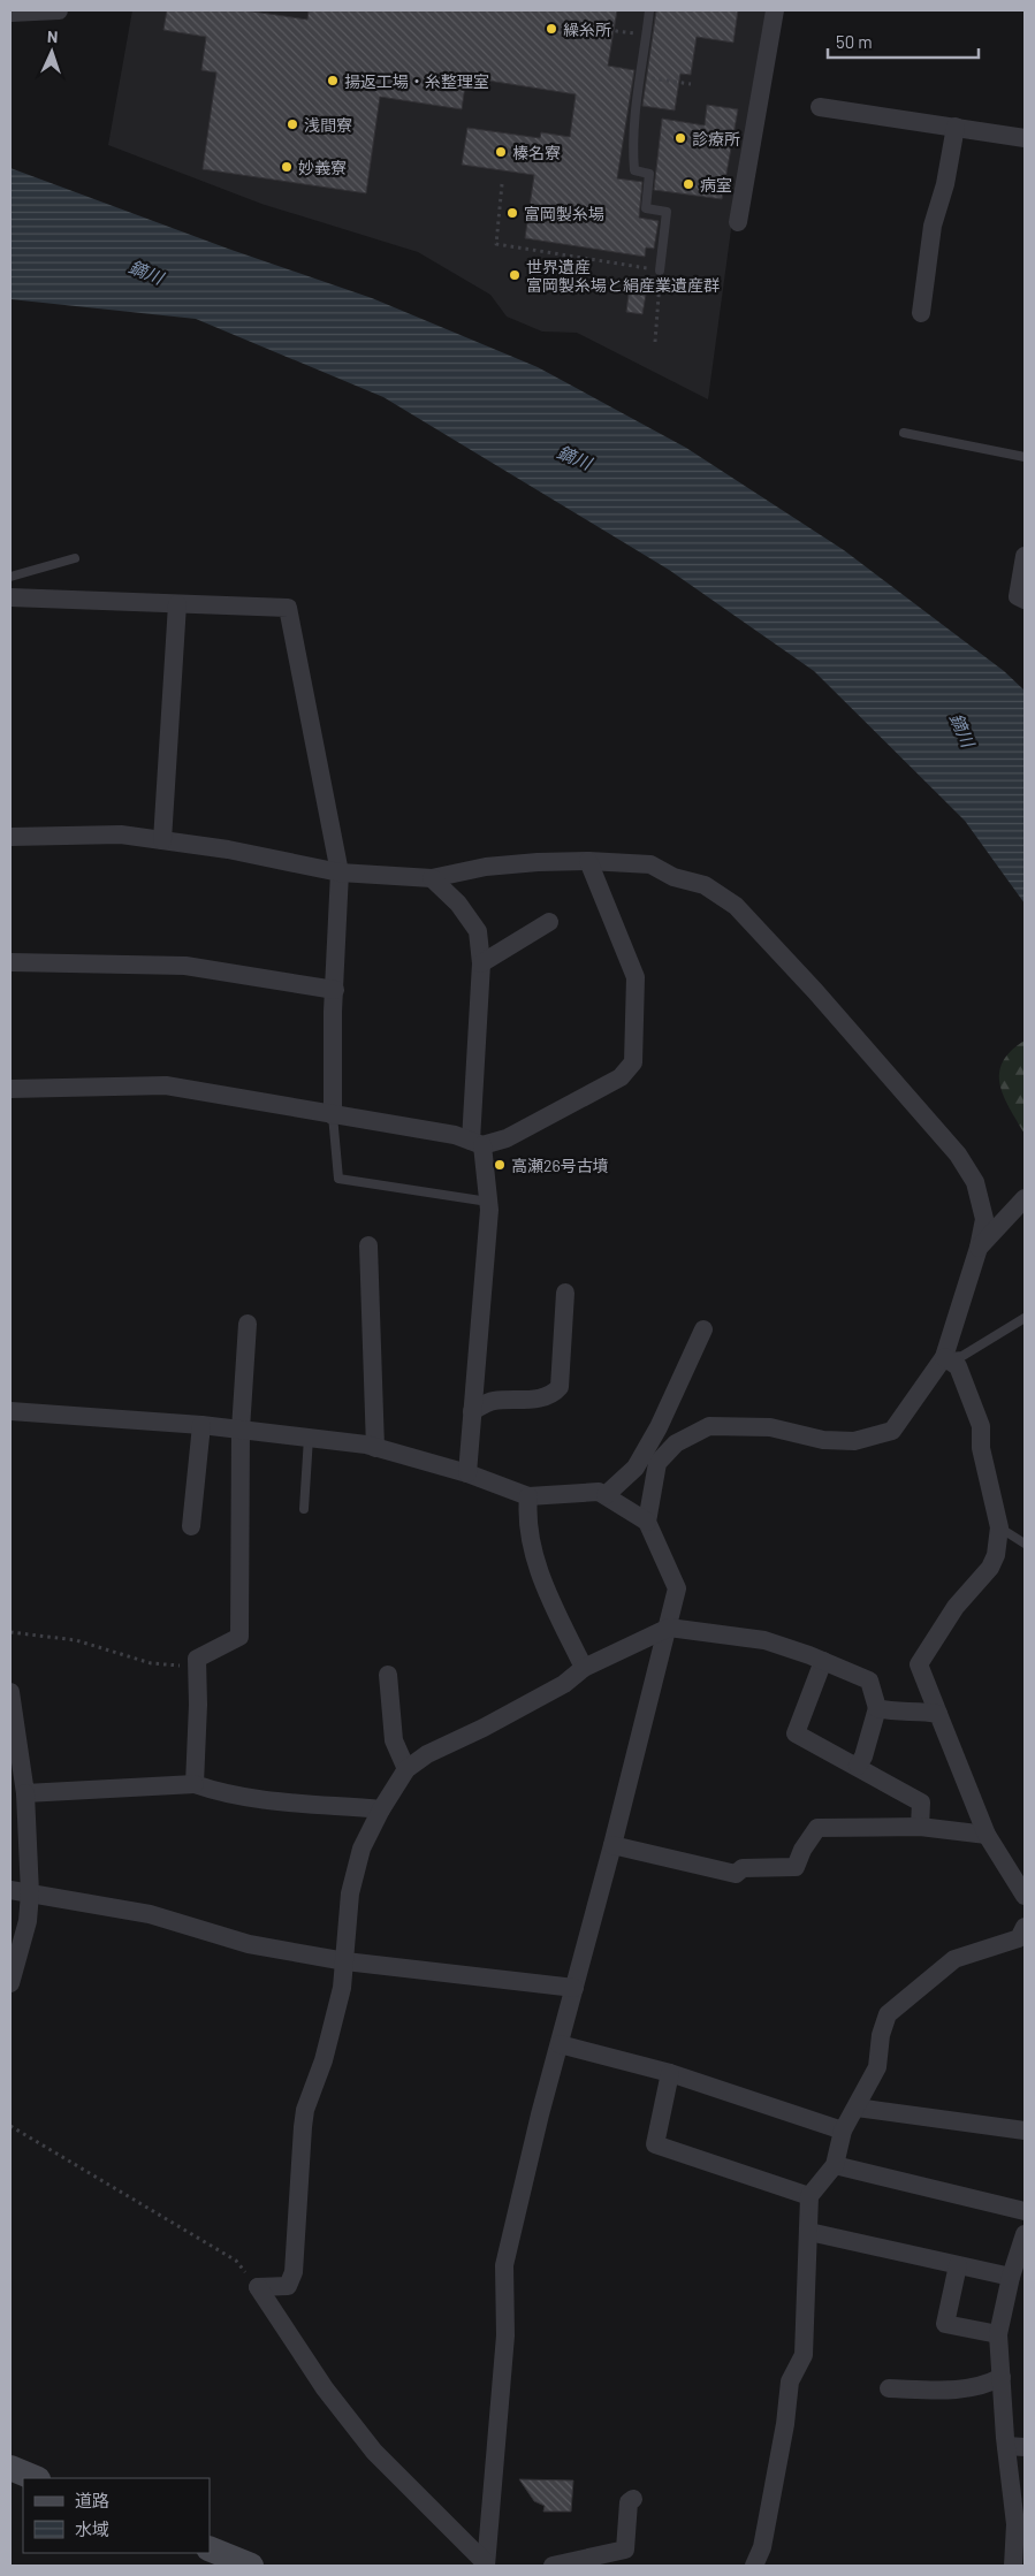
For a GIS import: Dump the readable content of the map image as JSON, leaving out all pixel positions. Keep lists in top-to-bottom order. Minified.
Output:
{"water":["鏑川"],"places":["繰糸所","揚返工場・糸整理室","浅間寮","診療所","榛名寮","妙義寮","病室","富岡製糸場","世界遺産 富岡製糸場と絹産業遺産群","高瀬26号古墳"],"legend":["道路","水域"],"scale_bar":"50 m","north":"top"}
